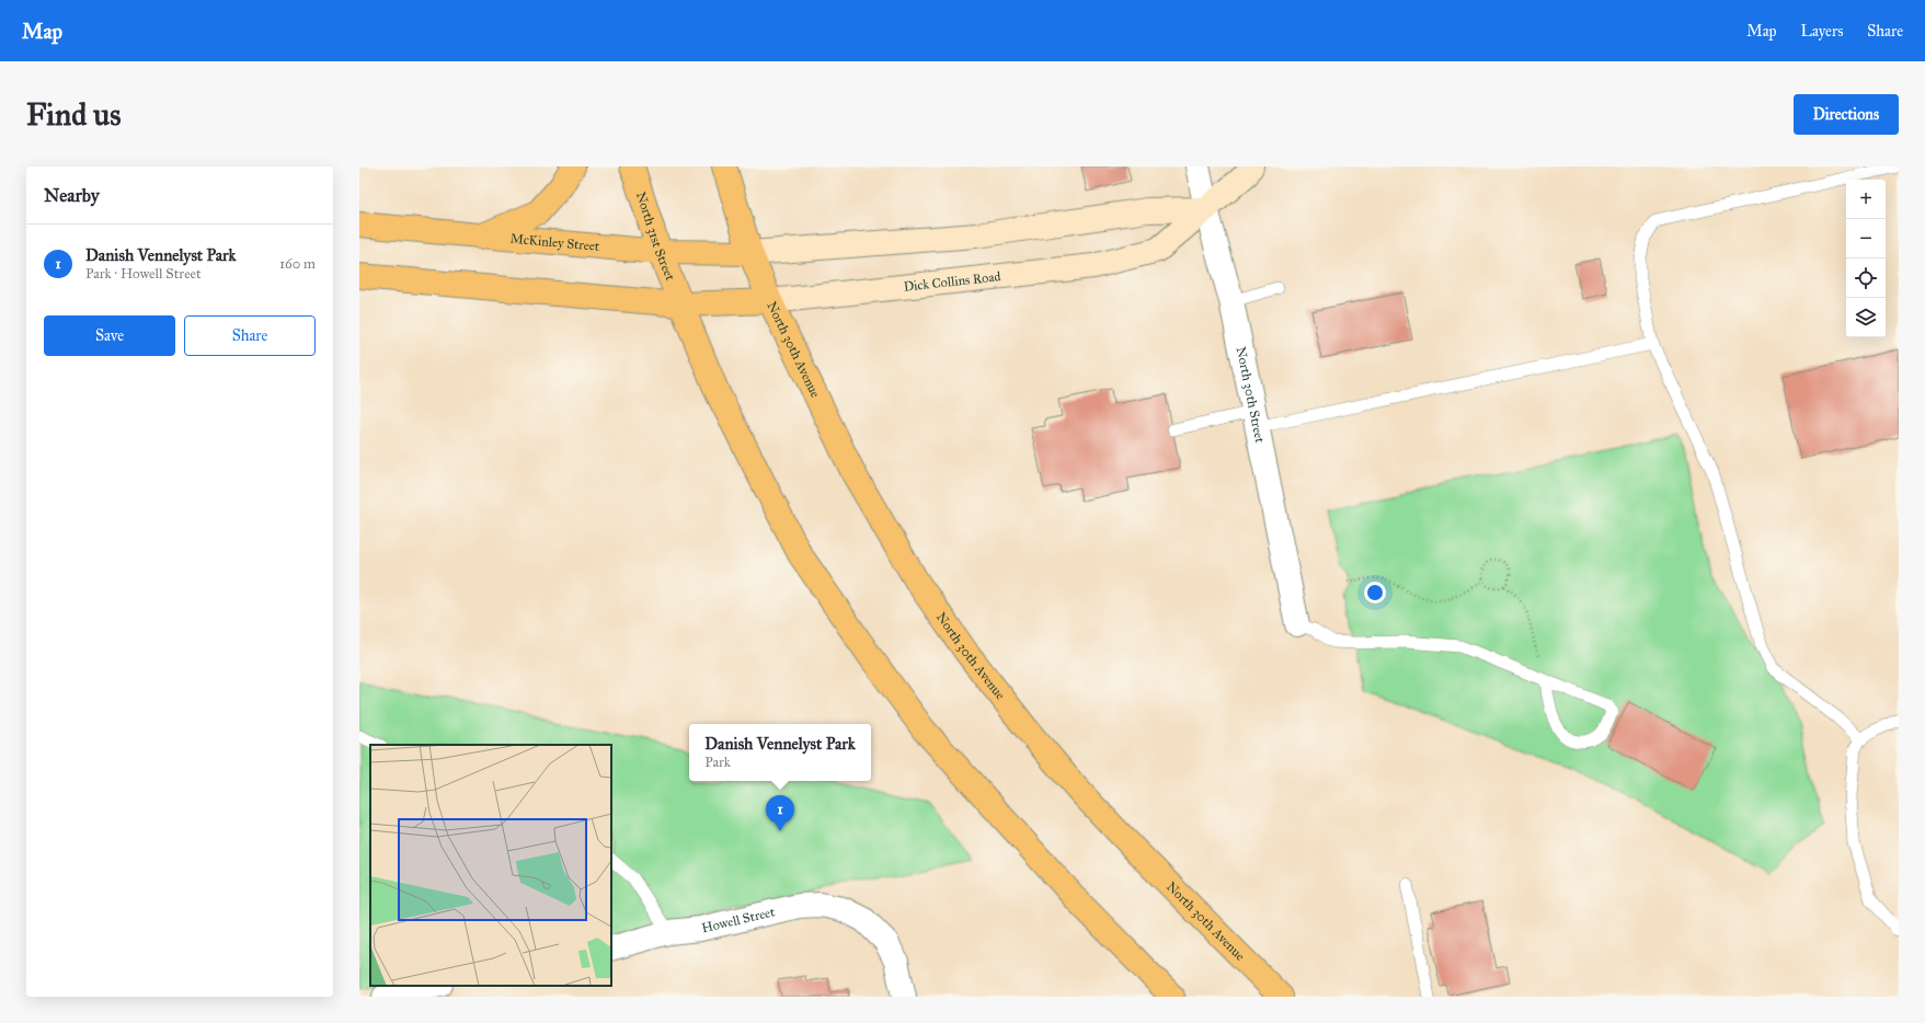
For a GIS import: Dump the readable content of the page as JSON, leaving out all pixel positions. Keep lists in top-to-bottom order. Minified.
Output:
{"streets":{"main road":["North 31st Street","McKinley Street","Dick Collins Road","North 30th Avenue"],"street":["North 30th Street","Howell Street"]},"crossings":[["North 31st Street","McKinley Street"],["North 31st Street","Dick Collins Road"],["McKinley Street","North 30th Avenue"],["Dick Collins Road","North 30th Avenue"],["Dick Collins Road","North 30th Street"]],"page":{"header":"Map","nav":["Map","Layers","Share"],"buttons":["Directions",["Save","Share"]],"title":"Find us","heading":"Nearby","map_buttons":["+","−"],"list":[{"mark":"1","name":"Danish Vennelyst Park","note":"Park · Howell Street","value":"160 m"}],"popup":["Danish Vennelyst Park","Park"],"pins":"1"}}
